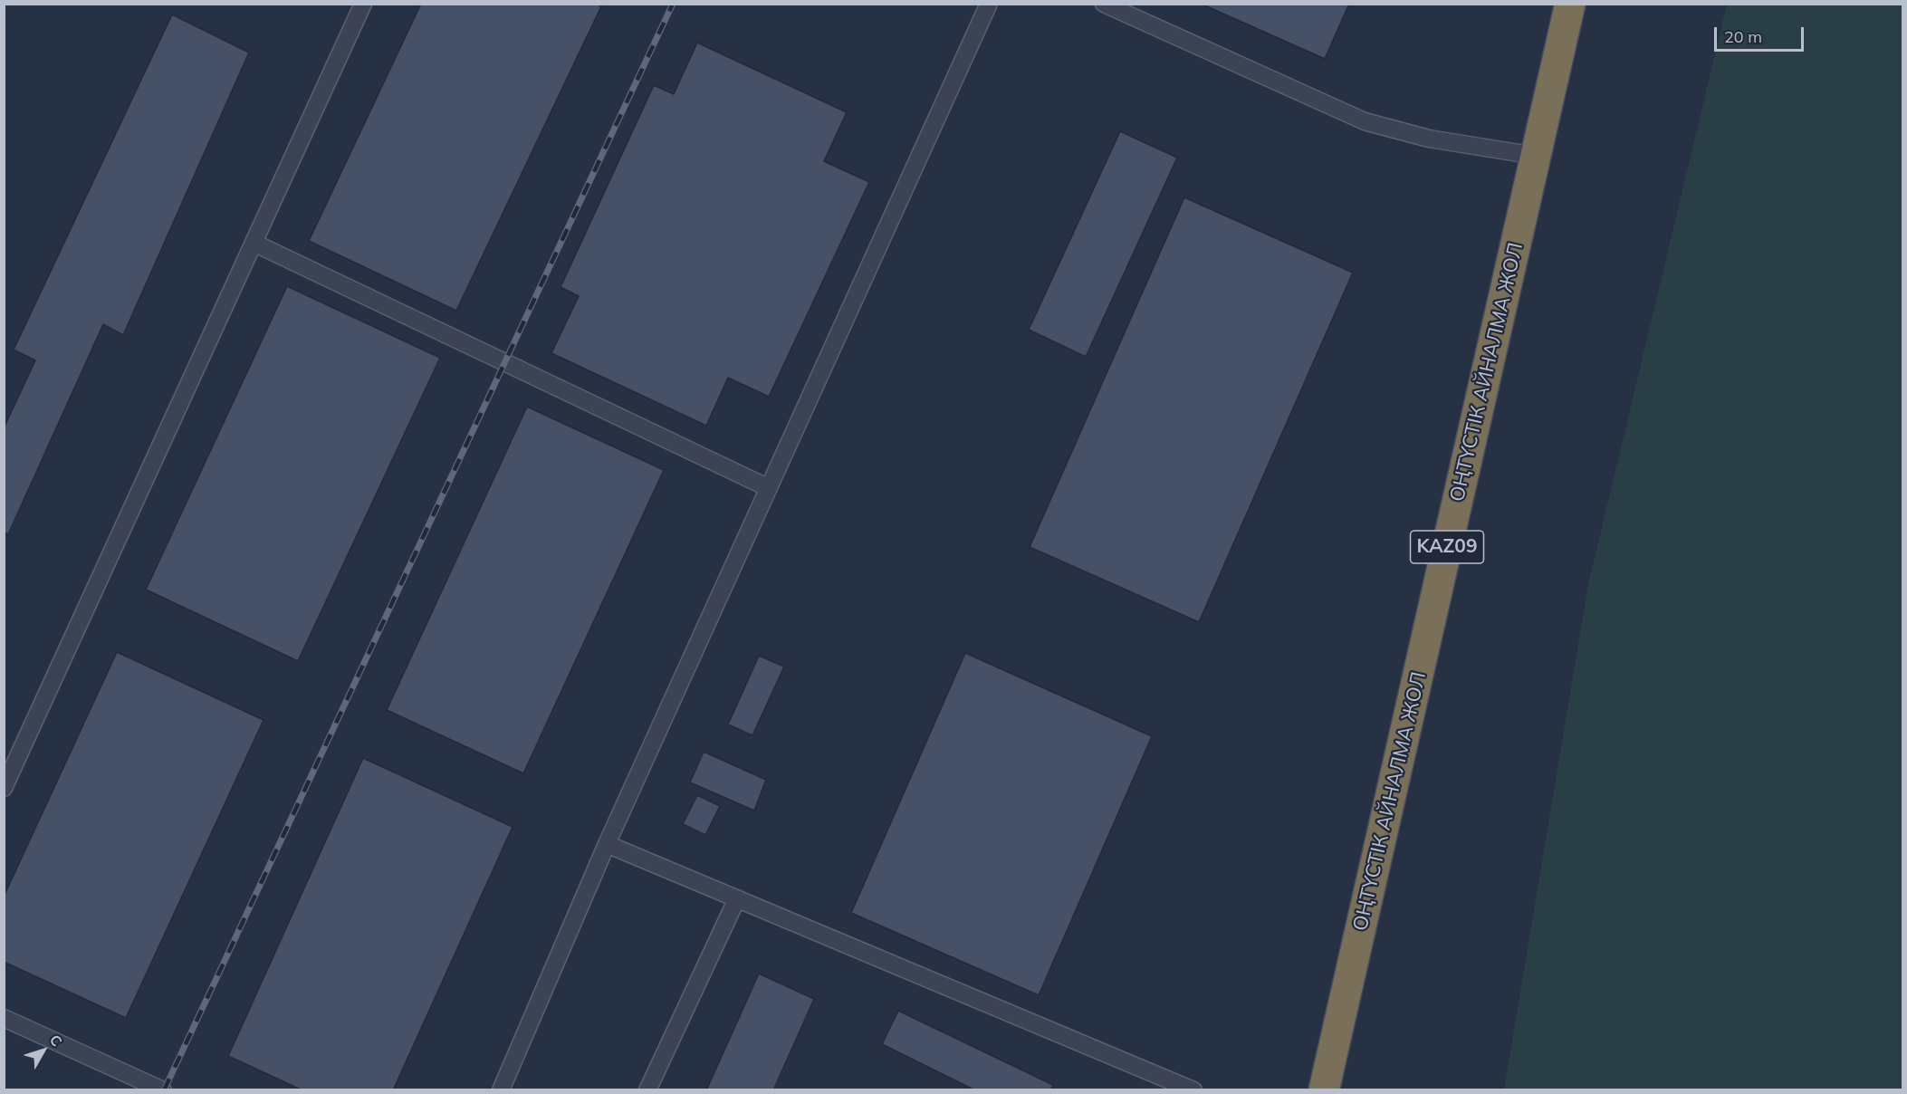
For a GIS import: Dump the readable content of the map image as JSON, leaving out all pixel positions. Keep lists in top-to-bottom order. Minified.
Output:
{"streets":{"highway":["ОҢТҮСТІК АЙНАЛМА ЖОЛ","KAZ09"]},"scale_bar":"20 m","north":"top right"}
